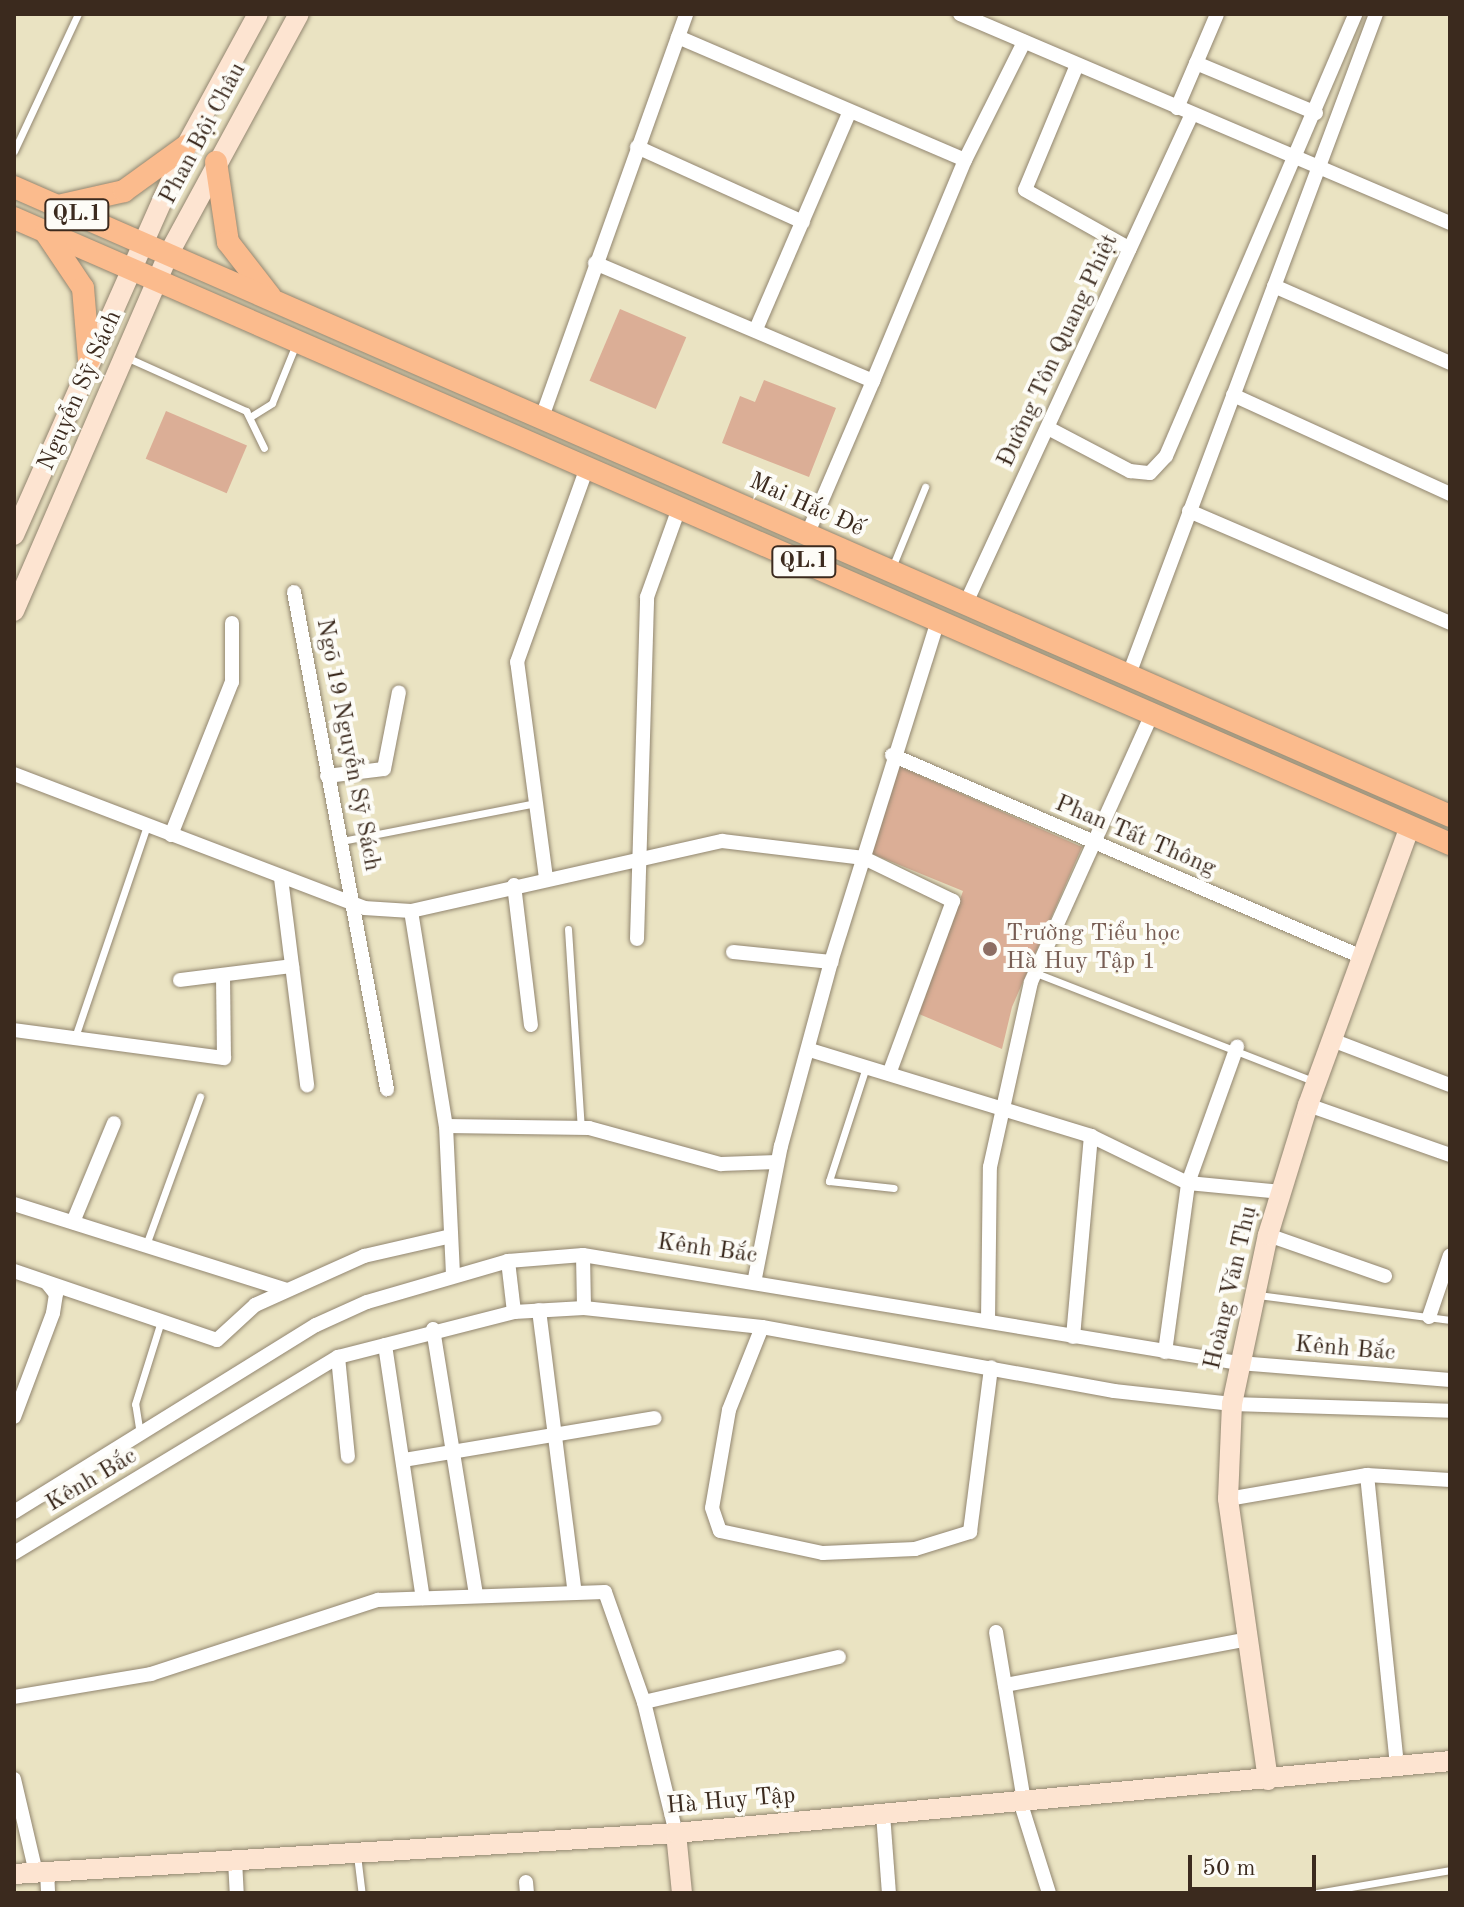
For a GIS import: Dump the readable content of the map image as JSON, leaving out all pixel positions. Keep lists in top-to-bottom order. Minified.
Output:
{"streets":{"main road":["Phan Bội Châu","QL.1","Nguyễn Sỹ Sách","Mai Hắc Đế","Hoàng Văn Thụ","Hà Huy Tập"],"street":["Đường Tôn Quang Phiệt","Ngõ 19 Nguyễn Sỹ Sách","Phan Tất Thông","Kênh Bắc"]},"crossings":[["Phan Bội Châu","QL.1"],["Phan Bội Châu","Nguyễn Sỹ Sách"],["Phan Bội Châu","Mai Hắc Đế"],["QL.1","Nguyễn Sỹ Sách"],["QL.1","Mai Hắc Đế"],["QL.1","Hoàng Văn Thụ"],["Đường Tôn Quang Phiệt","Mai Hắc Đế"],["Phan Tất Thông","Hoàng Văn Thụ"],["Kênh Bắc","Hoàng Văn Thụ"],["Hoàng Văn Thụ","Hà Huy Tập"]],"places":["Trường Tiểu học Hà Huy Tập 1"],"scale_bar":"50 m"}
